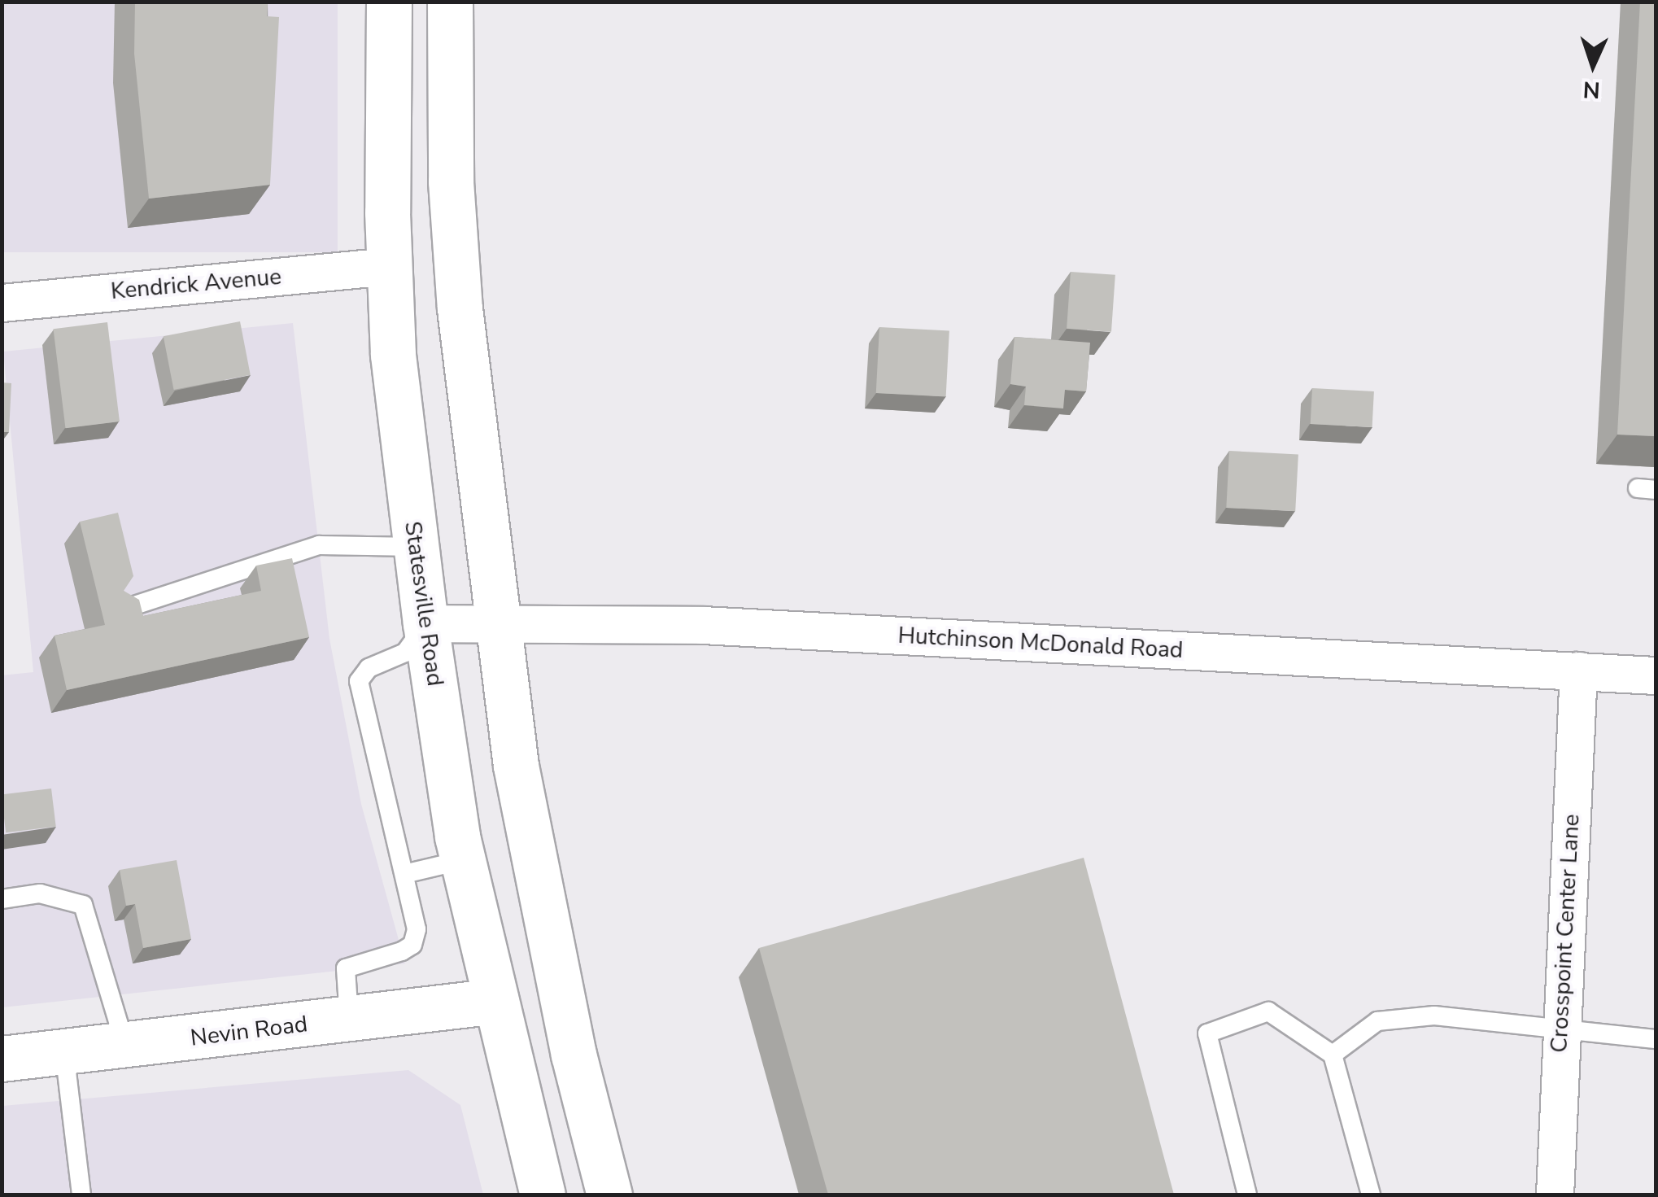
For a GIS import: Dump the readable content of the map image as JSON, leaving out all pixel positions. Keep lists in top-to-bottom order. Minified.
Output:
{"streets":{"main road":["Statesville Road","Nevin Road"],"street":["Kendrick Avenue","Hutchinson McDonald Road","Crosspoint Center Lane"]},"crossings":[["Kendrick Avenue","Statesville Road"],["Statesville Road","Hutchinson McDonald Road"],["Statesville Road","Nevin Road"],["Hutchinson McDonald Road","Crosspoint Center Lane"]],"north":"bottom"}
